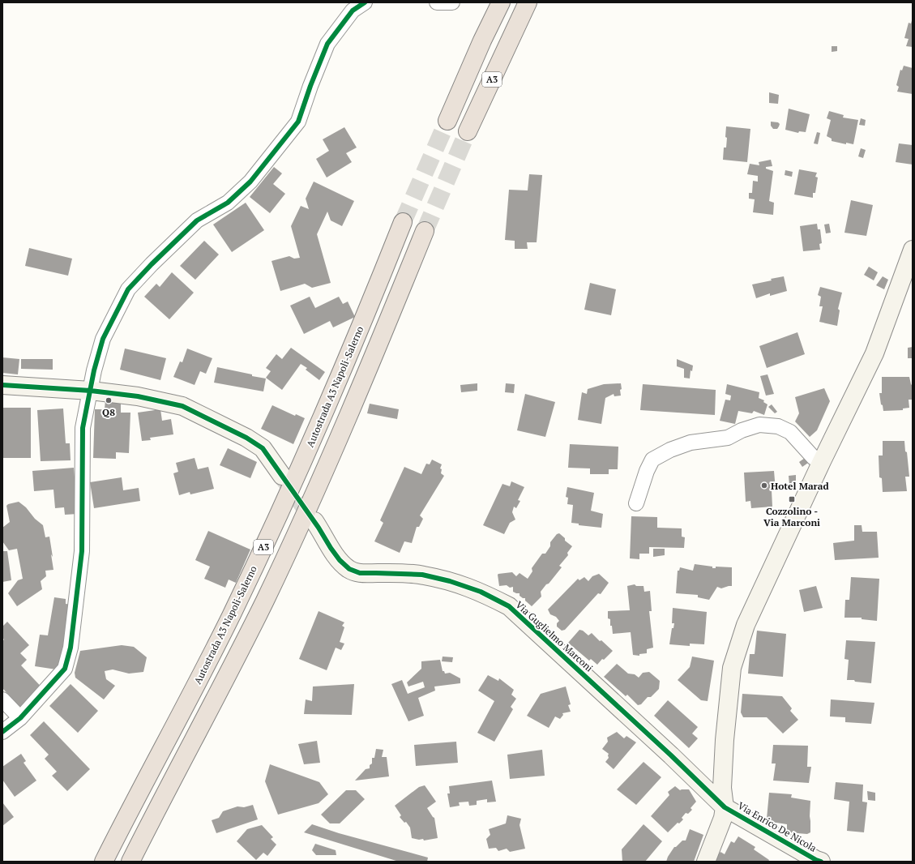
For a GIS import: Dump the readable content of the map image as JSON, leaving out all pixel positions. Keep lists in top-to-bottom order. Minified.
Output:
{"streets":{"highway":["A3","Autostrada A3 Napoli-Salerno"],"street":["Via Guglielmo Marconi","Via Enrico De Nicola"]},"crossings":[["Via Guglielmo Marconi","Via Enrico De Nicola"]],"places":{"other":["Q8","Hotel Marad"],"transit":["Cozzolino - Via Marconi"]}}
